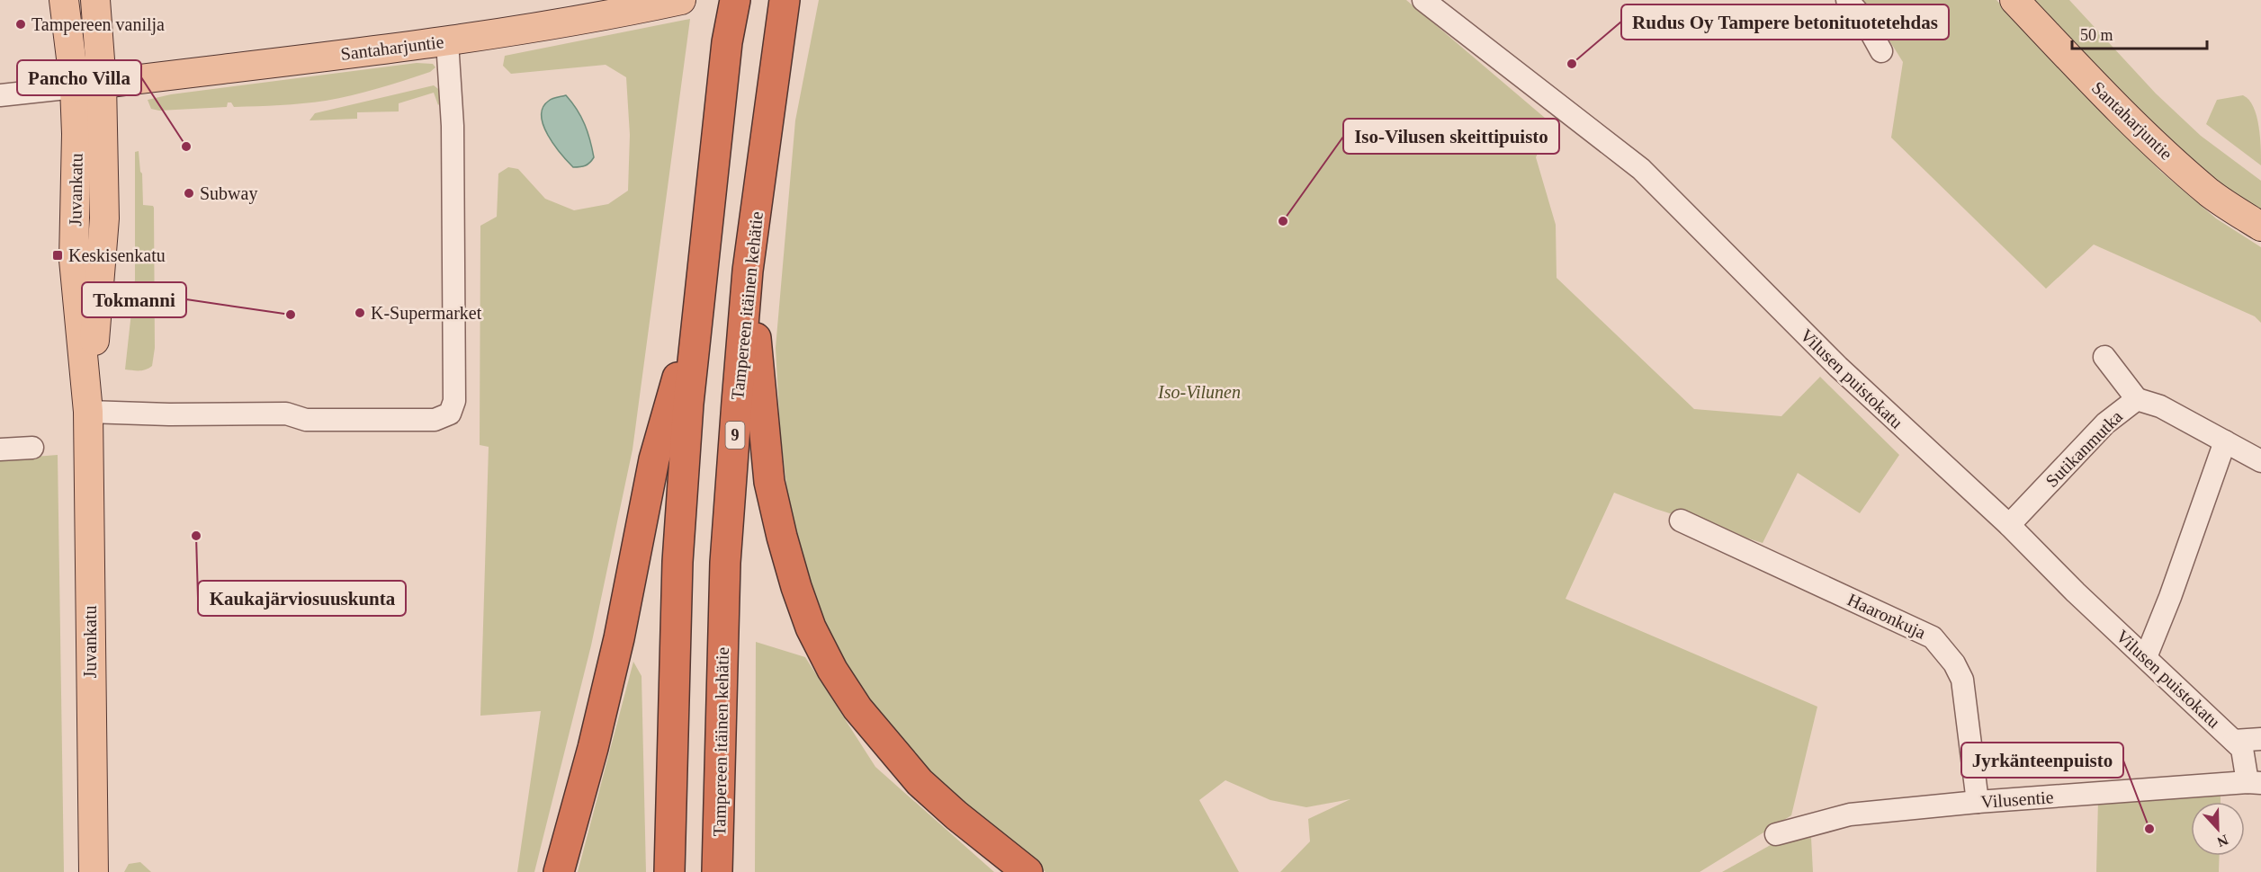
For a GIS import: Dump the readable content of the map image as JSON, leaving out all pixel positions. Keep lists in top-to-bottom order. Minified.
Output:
{"streets":{"highway":["Tampereen itäinen kehätie","9"],"main road":["Santaharjuntie","Juvankatu"],"street":["Vilusen puistokatu","Sutikanmutka","Haaronkuja","Vilusentie"]},"crossings":[["Santaharjuntie","Juvankatu"],["Vilusen puistokatu","Sutikanmutka"],["Vilusen puistokatu","Vilusentie"],["Haaronkuja","Vilusentie"]],"parks":["Iso-Vilunen"],"places":{"other":["Tampereen vanilja","Rudus Oy Tampere betonituotetehdas","Pancho Villa","Subway","Iso-Vilusen skeittipuisto","K-Supermarket","Tokmanni","Kaukajärviosuuskunta","Jyrkänteenpuisto"],"transit":["Keskisenkatu"]},"scale_bar":"50 m","north":"bottom"}
